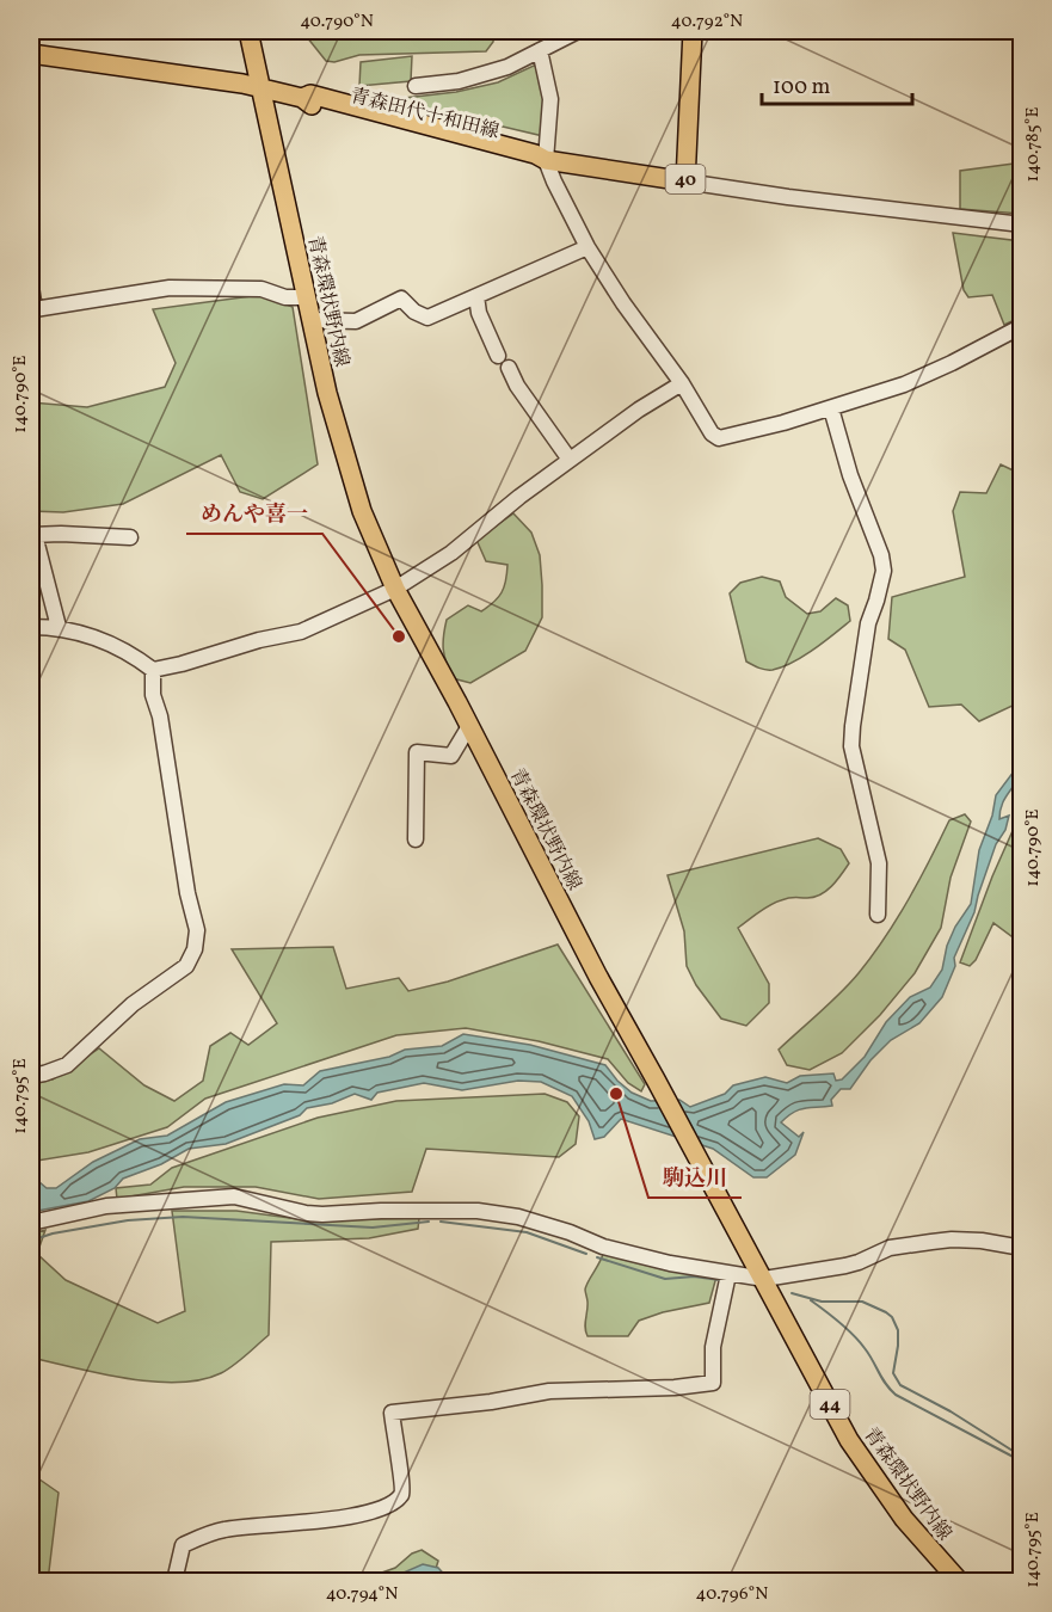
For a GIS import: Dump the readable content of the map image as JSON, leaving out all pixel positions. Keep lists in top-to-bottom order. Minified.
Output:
{"streets":{"main road":["青森田代十和田線","40","青森環状野内線","44"]},"crossings":[["青森田代十和田線","40"],["青森田代十和田線","青森環状野内線"]],"places":["めんや喜一","駒込川"],"scale_bar":"100 m","coordinates":["40.790°N","40.792°N","140.785°E","140.790°E","140.795°E","40.794°N","40.796°N"]}
